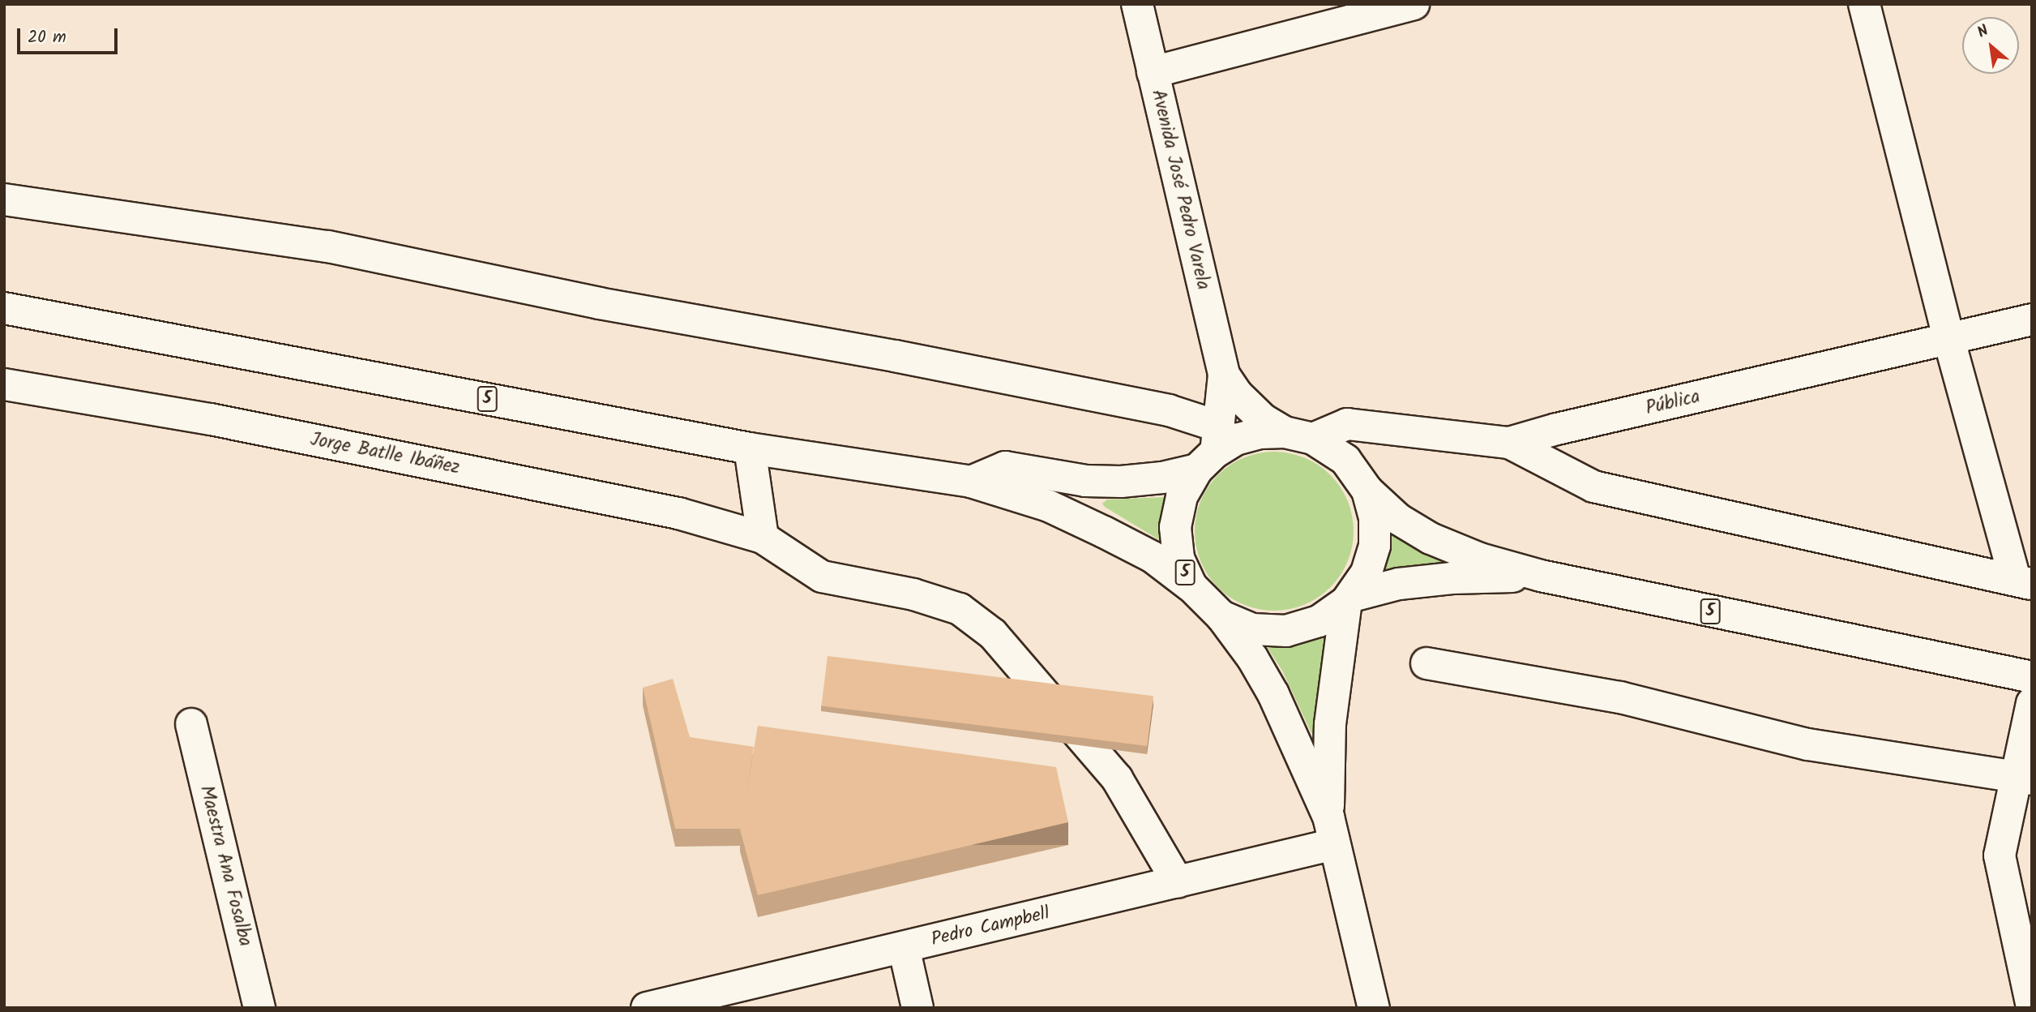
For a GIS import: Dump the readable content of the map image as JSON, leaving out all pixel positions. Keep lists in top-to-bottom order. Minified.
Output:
{"streets":{"main road":["Avenida José Pedro Varela","5","Pública","Jorge Batlle Ibáñez","Maestra Ana Fosalba","Pedro Campbell"]},"crossings":[["5","Pública"],["Jorge Batlle Ibáñez","Pedro Campbell"]],"scale_bar":"20 m","north":"top left"}
